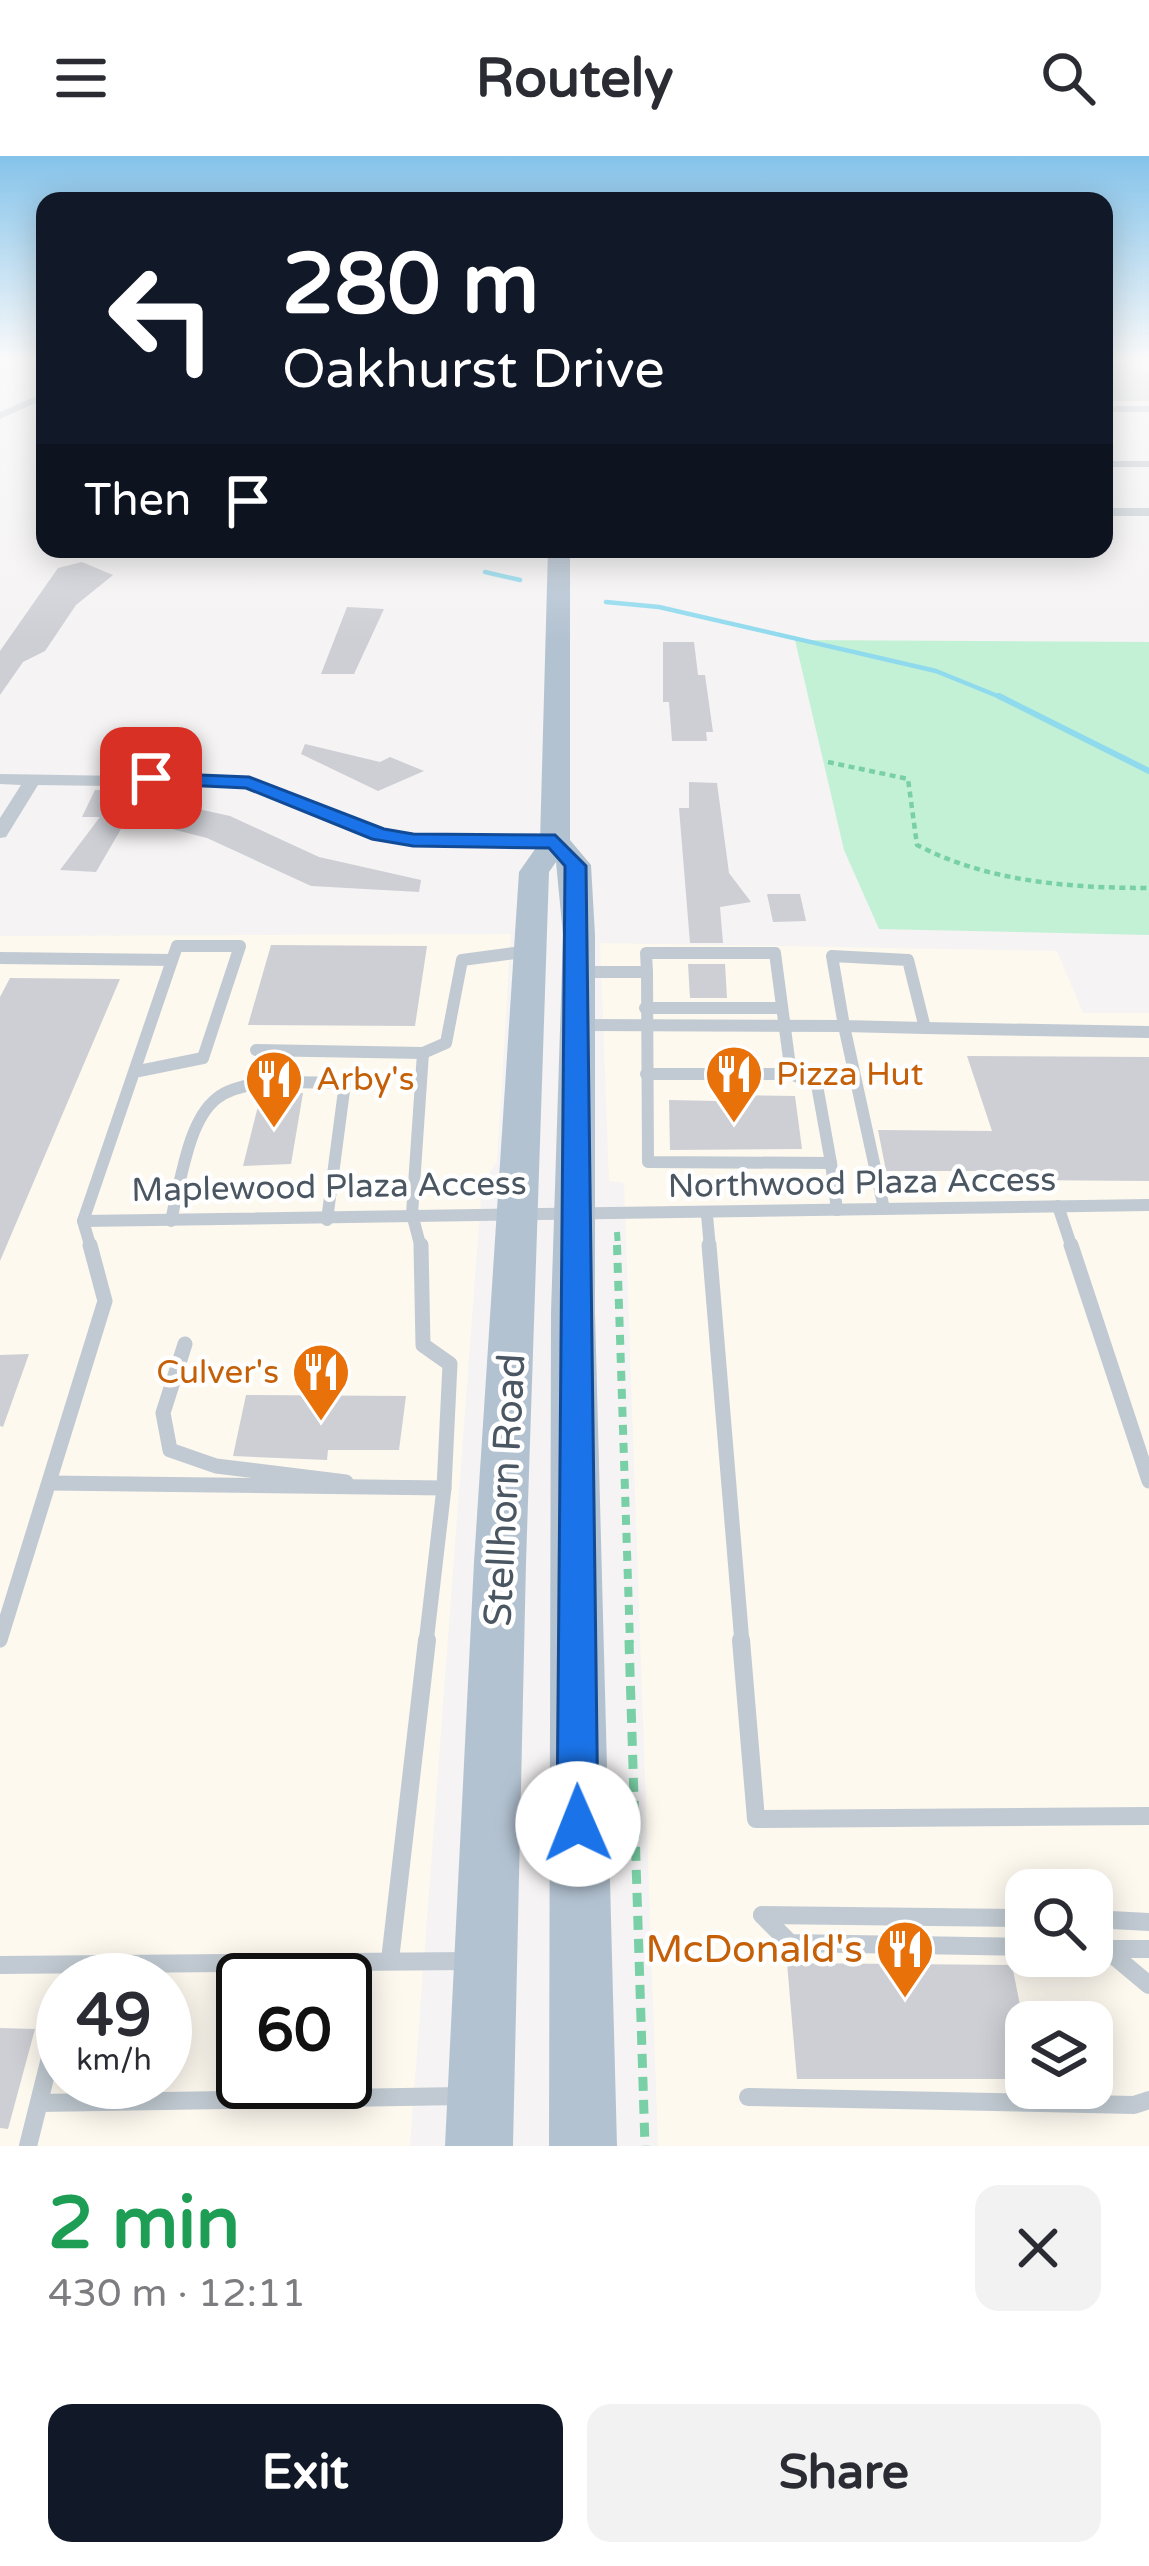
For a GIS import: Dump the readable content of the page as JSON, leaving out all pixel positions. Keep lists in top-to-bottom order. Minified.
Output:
{"streets":{"main road":["Stellhorn Road"],"lane":["Northwood Plaza Access","Maplewood Plaza Access"]},"crossings":[["Northwood Plaza Access","Maplewood Plaza Access"],["Northwood Plaza Access","Stellhorn Road"],["Maplewood Plaza Access","Stellhorn Road"]],"places":{"restaurant":["Pizza Hut","Arby's","Culver's","McDonald's"]},"page":{"header":"Routely","turn":["280 m","Oakhurst Drive"],"then":"Then","speed":"49 km/h","limit":"60","heading":["2 min","430 m · 12:11"],"buttons":["Exit","Share"]}}
